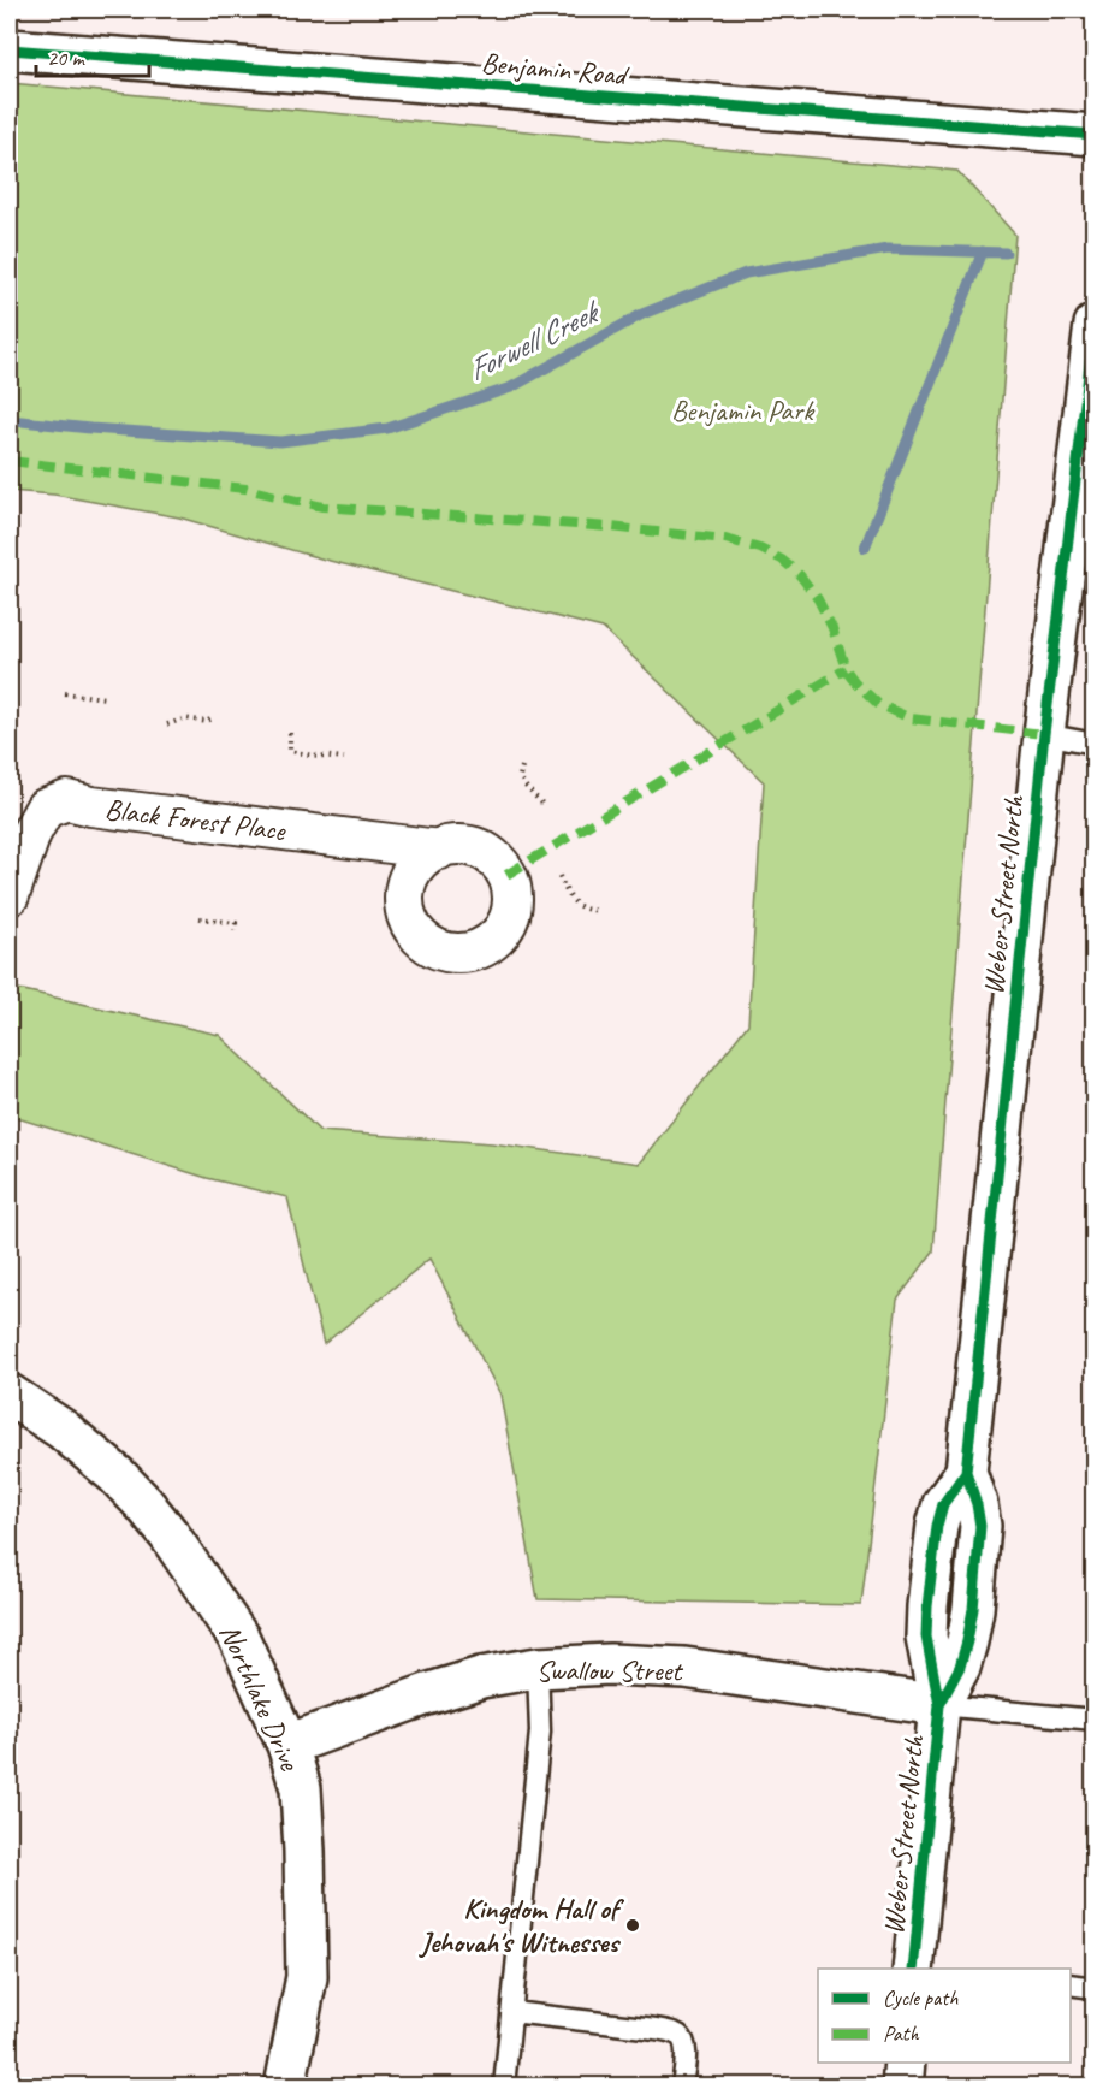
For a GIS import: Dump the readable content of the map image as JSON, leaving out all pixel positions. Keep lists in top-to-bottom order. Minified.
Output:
{"streets":{"street":["Benjamin Road","Black Forest Place","Weber Street North","Swallow Street","Northlake Drive"]},"crossings":[["Weber Street North","Swallow Street"],["Swallow Street","Northlake Drive"]],"water":["Forwell Creek"],"parks":["Benjamin Park"],"places":["Kingdom Hall of Jehovah's Witnesses"],"legend":["Cycle path","Path"],"scale_bar":"20 m"}
